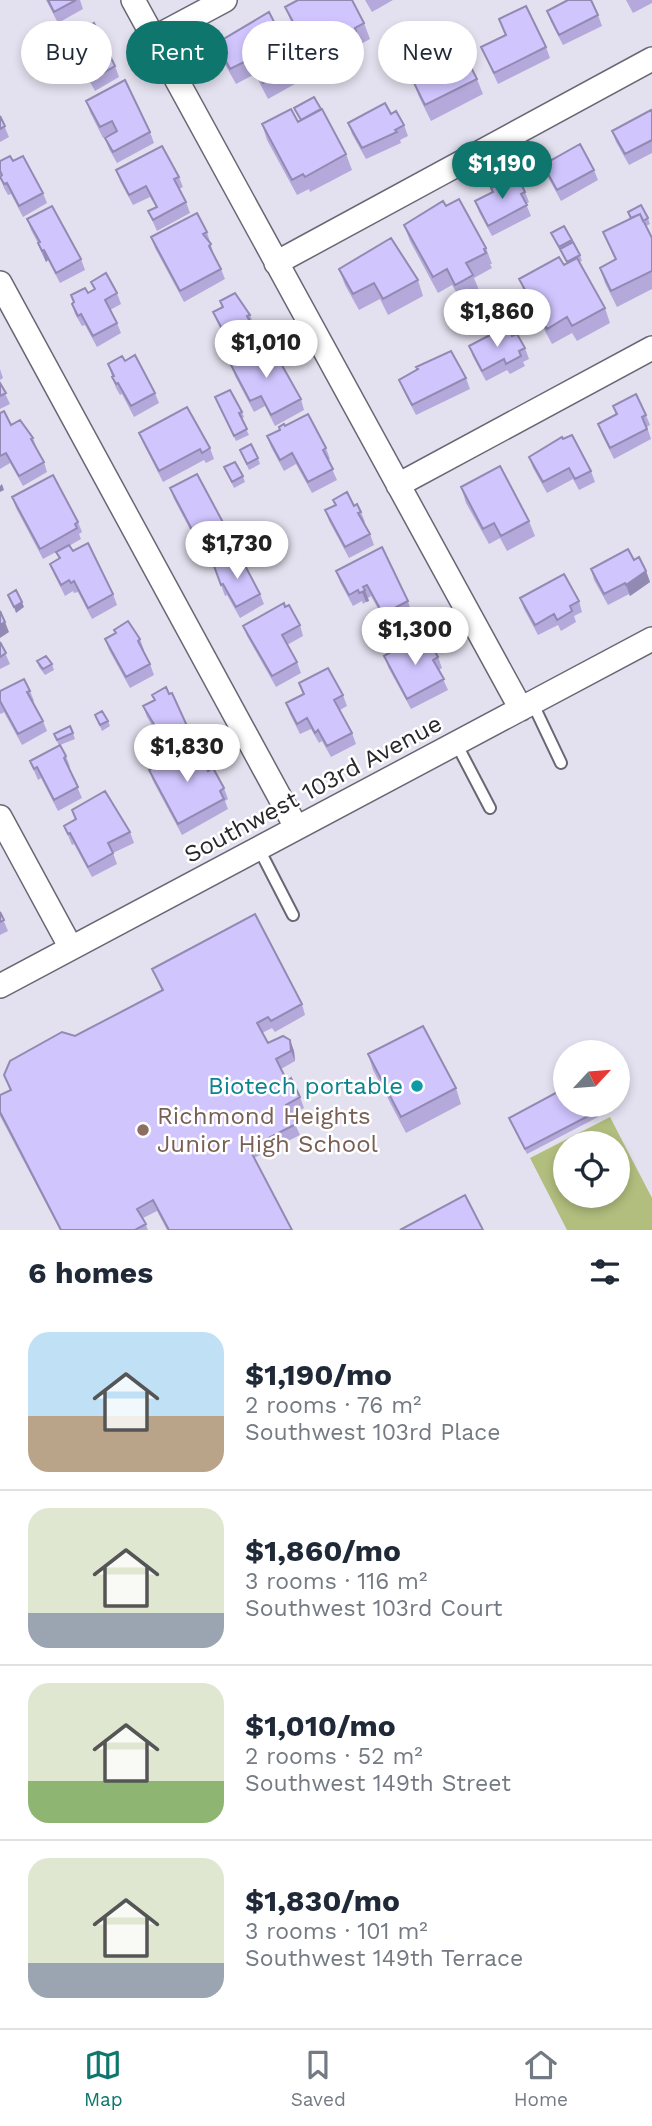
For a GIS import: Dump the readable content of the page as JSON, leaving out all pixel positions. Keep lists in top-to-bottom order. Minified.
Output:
{"streets":{"street":["Southwest 103rd Avenue"]},"places":["Biotech portable","Richmond Heights Junior High School"],"north":"top right","page":{"chip":["Buy","Rent","Filters","New"],"price":["$1,190","$1,860","$1,010","$1,730","$1,300","$1,830"],"heading":"6 homes","list":[{"name":"$1,190/mo","note":"2 rooms · 76 m² · Southwest 103rd Place"},{"name":"$1,860/mo","note":"3 rooms · 116 m² · Southwest 103rd Court"},{"name":"$1,010/mo","note":"2 rooms · 52 m² · Southwest 149th Street"},{"name":"$1,830/mo","note":"3 rooms · 101 m² · Southwest 149th Terrace"}],"tabs":["Map","Saved","Home"]}}
